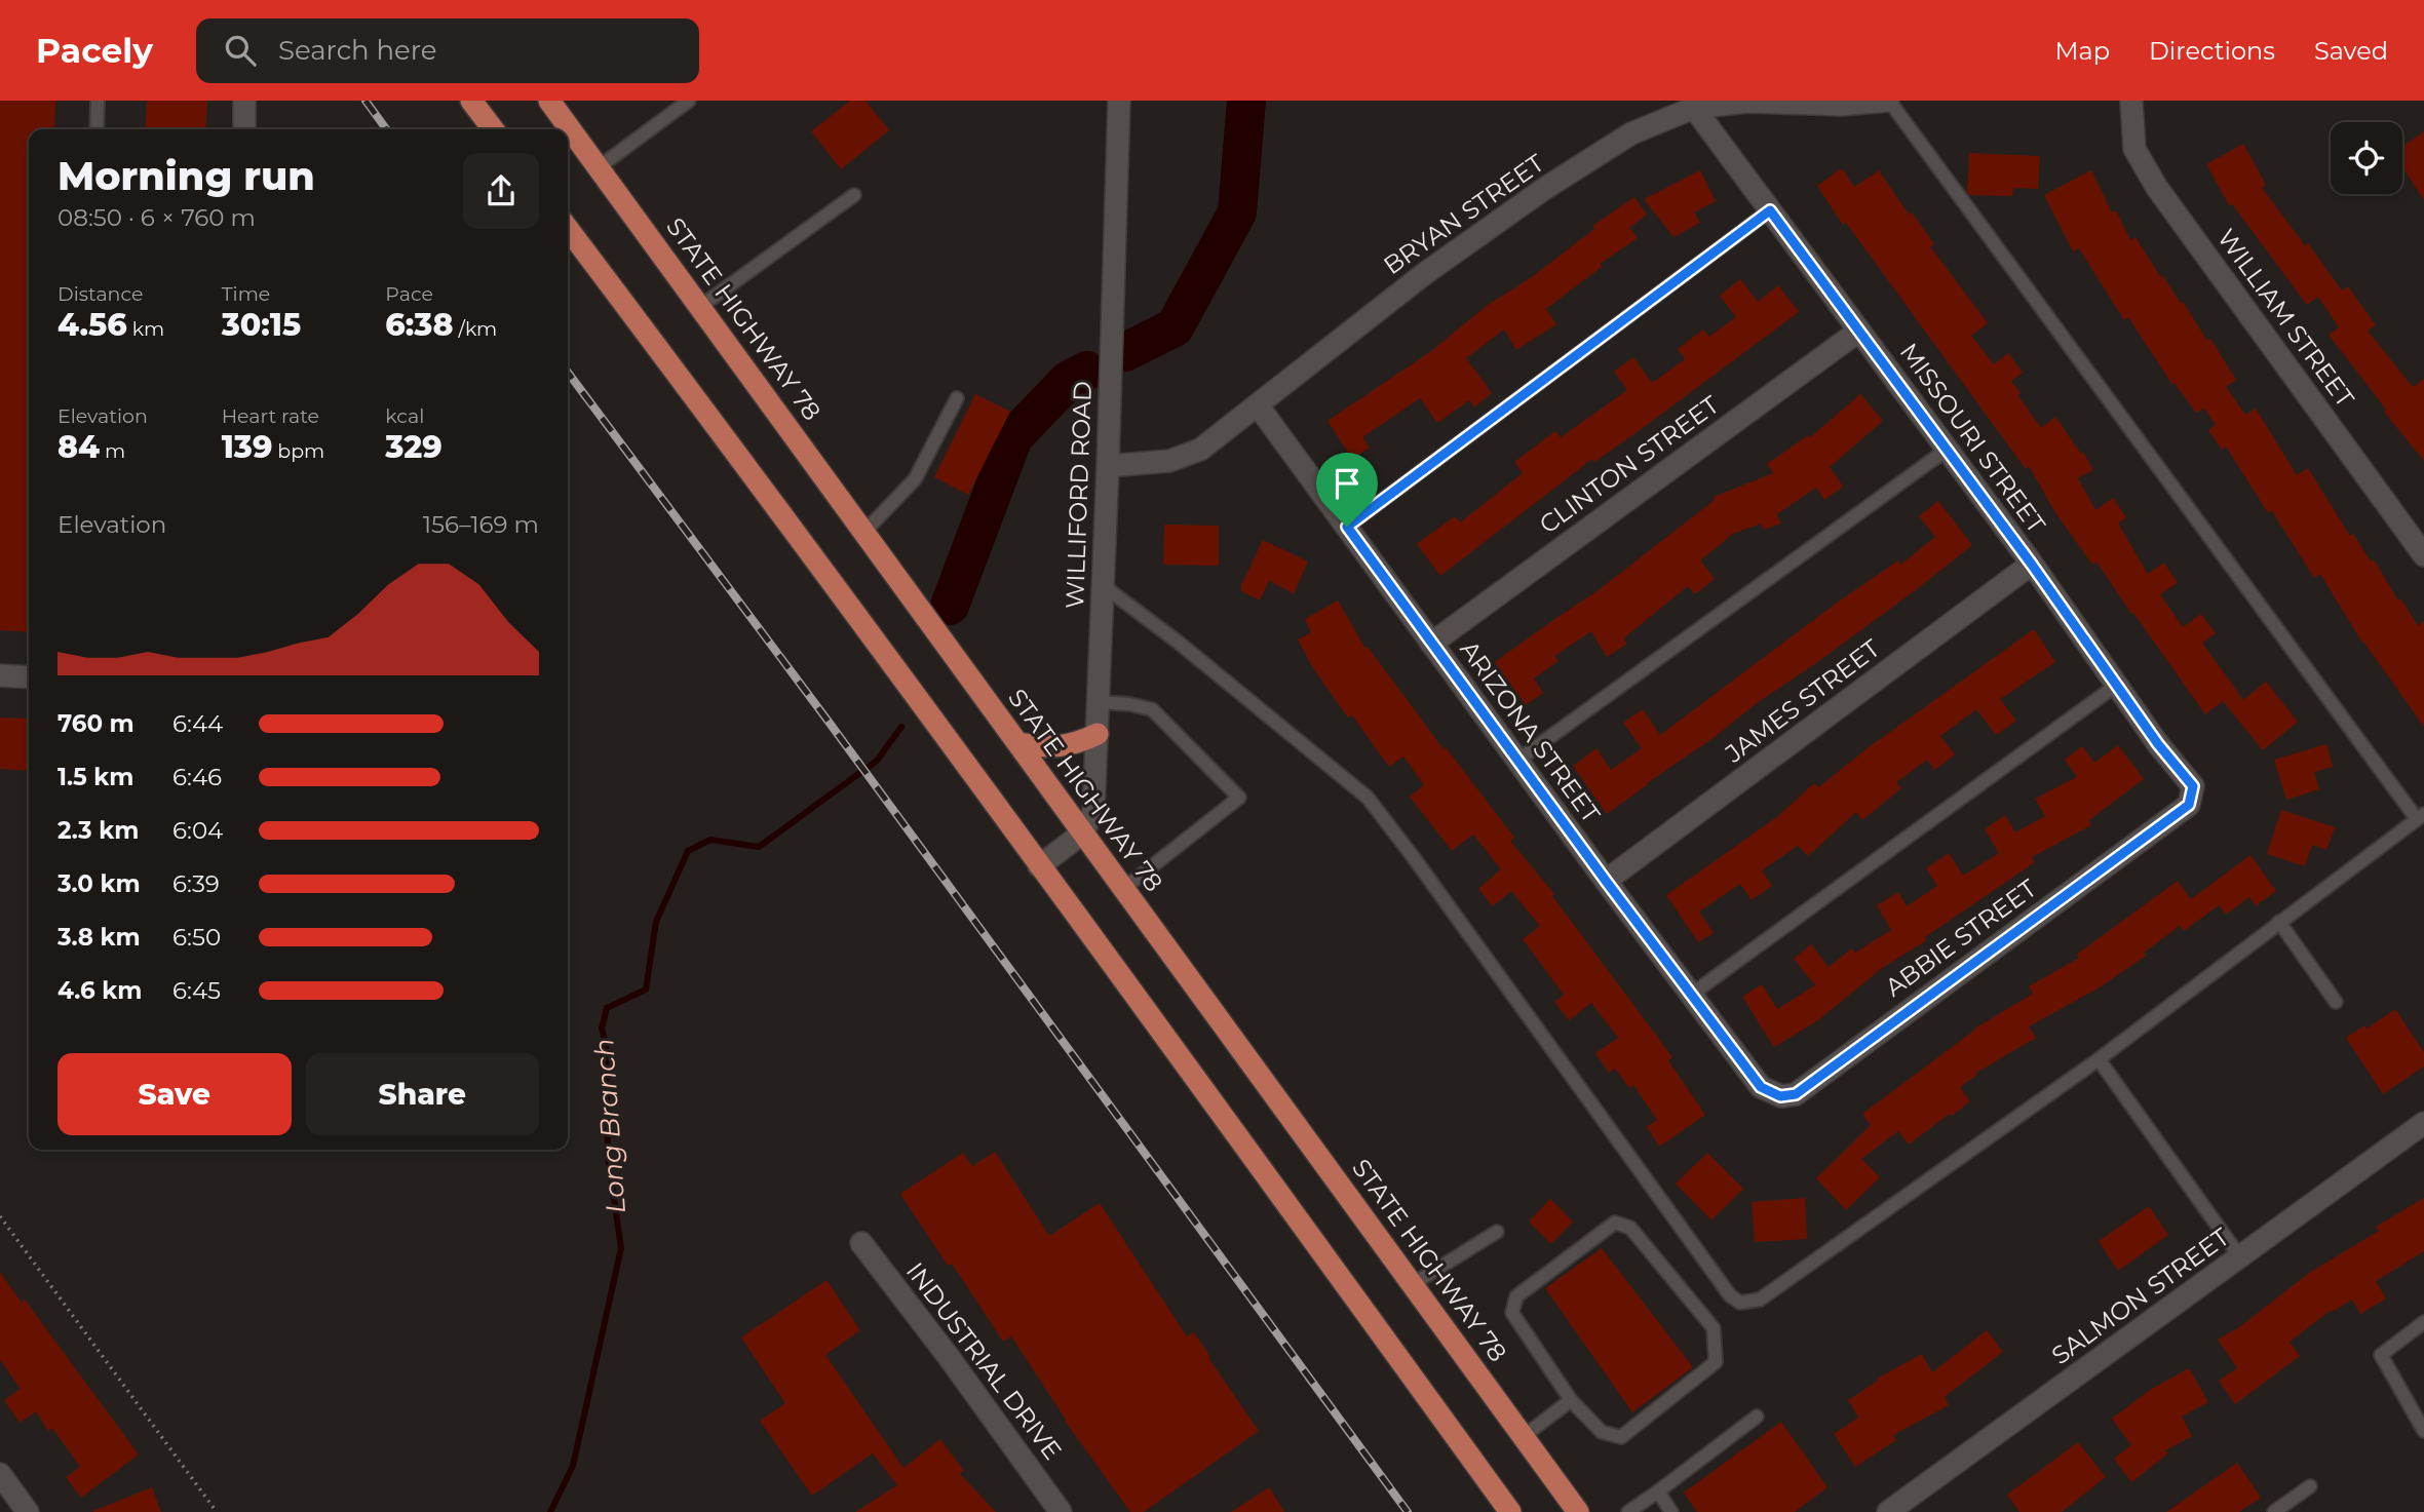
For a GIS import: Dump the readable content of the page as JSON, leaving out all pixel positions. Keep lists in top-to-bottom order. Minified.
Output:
{"streets":{"main road":["STATE HIGHWAY 78"],"street":["BRYAN STREET","WILLIAM STREET","MISSOURI STREET","CLINTON STREET","WILLIFORD ROAD","JAMES STREET","ARIZONA STREET","ABBIE STREET","SALMON STREET","INDUSTRIAL DRIVE"]},"crossings":[["BRYAN STREET","MISSOURI STREET"],["BRYAN STREET","WILLIFORD ROAD"],["BRYAN STREET","ARIZONA STREET"],["STATE HIGHWAY 78","WILLIFORD ROAD"],["MISSOURI STREET","CLINTON STREET"],["MISSOURI STREET","JAMES STREET"],["MISSOURI STREET","ABBIE STREET"],["CLINTON STREET","ARIZONA STREET"],["JAMES STREET","ARIZONA STREET"],["ARIZONA STREET","ABBIE STREET"]],"water":["Long Branch"],"page":{"header":"Pacely","search":"Search here","nav":["Map","Directions","Saved"],"heading":["Morning run","08:50 · 6 × 760 m"],"stats":[["Distance","4.56 km"],["Time","30:15"],["Pace","6:38 /km"],["Elevation","84 m"],["Heart rate","139 bpm"],["kcal","329"]],"chart":["Elevation","156–169 m"],"list":[{"name":"760 m","note":"6:44"},{"name":"1.5 km","note":"6:46"},{"name":"2.3 km","note":"6:04"},{"name":"3.0 km","note":"6:39"},{"name":"3.8 km","note":"6:50"},{"name":"4.6 km","note":"6:45"}],"buttons":["Save","Share"]}}
